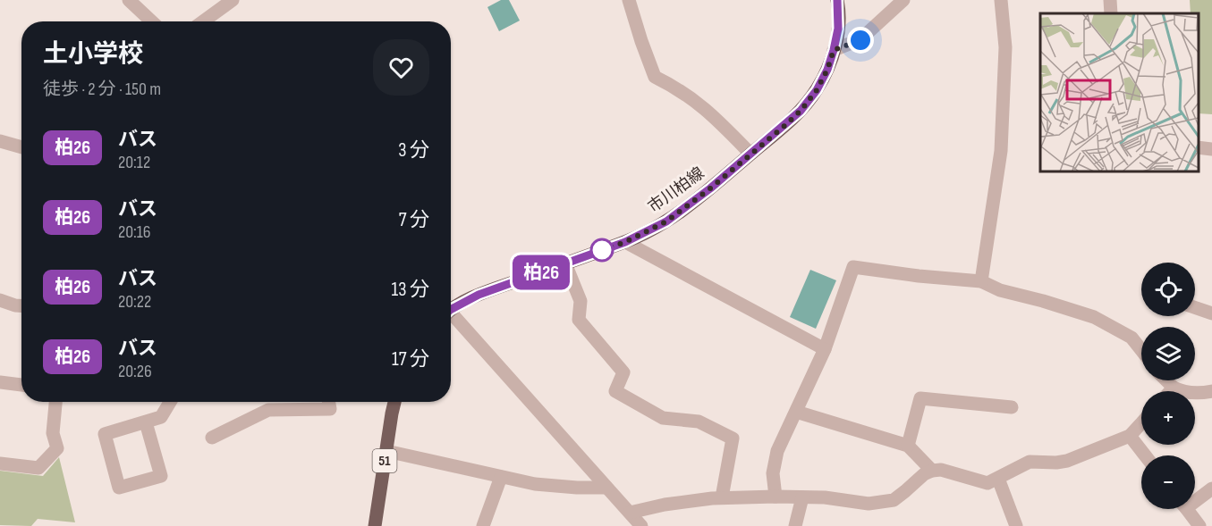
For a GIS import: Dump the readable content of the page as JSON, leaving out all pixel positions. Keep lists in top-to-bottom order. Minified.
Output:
{"streets":{"main road":["市川柏線","51"]},"lines":["bus line 柏26"],"page":{"on_map":"柏26","heading":["土小学校","徒歩 · 2 分 · 150 m"],"list":[{"mark":"柏26","name":"バス","note":"20:12","value":"3 分"},{"mark":"柏26","name":"バス","note":"20:16","value":"7 分"},{"mark":"柏26","name":"バス","note":"20:22","value":"13 分"},{"mark":"柏26","name":"バス","note":"20:26","value":"17 分"}],"map_buttons":["+","−"]}}
